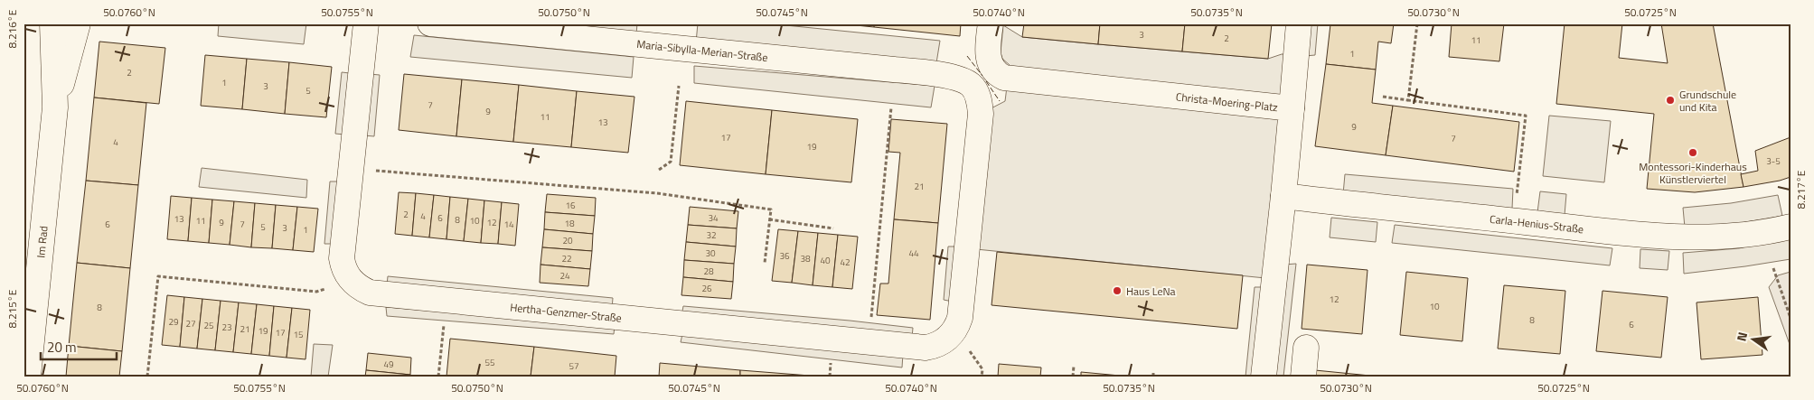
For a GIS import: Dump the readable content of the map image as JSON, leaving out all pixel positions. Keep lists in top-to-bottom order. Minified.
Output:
{"streets":{"street":["Maria-Sibylla-Merian-Straße","Christa-Moering-Platz","Carla-Henius-Straße","Im Rad","Hertha-Genzmer-Straße"]},"crossings":[["Maria-Sibylla-Merian-Straße","Hertha-Genzmer-Straße"],["Christa-Moering-Platz","Carla-Henius-Straße"]],"places":["Grundschule und Kita","Montessori-Kinderhaus Künstlerviertel","Haus LeNa"],"house_numbers":["3","2","11","1","2","1","3","5","7","9","11","13","9","17","7","4","19","3-5","21","16","2","4","6","34","13","8","11","10","9","12","18","6","7","14","5","3","1","32","20","30","44","36","22","38","40","42","28","24","26","12","10","8","8","29","27","6","25","23","21","19","17","15","55","49","57"],"scale_bar":"20 m","north":"left","coordinates":["50.0760°N","50.0755°N","50.0750°N","50.0745°N","50.0740°N","50.0735°N","50.0730°N","50.0725°N","8.216°E","8.217°E","8.215°E"]}
